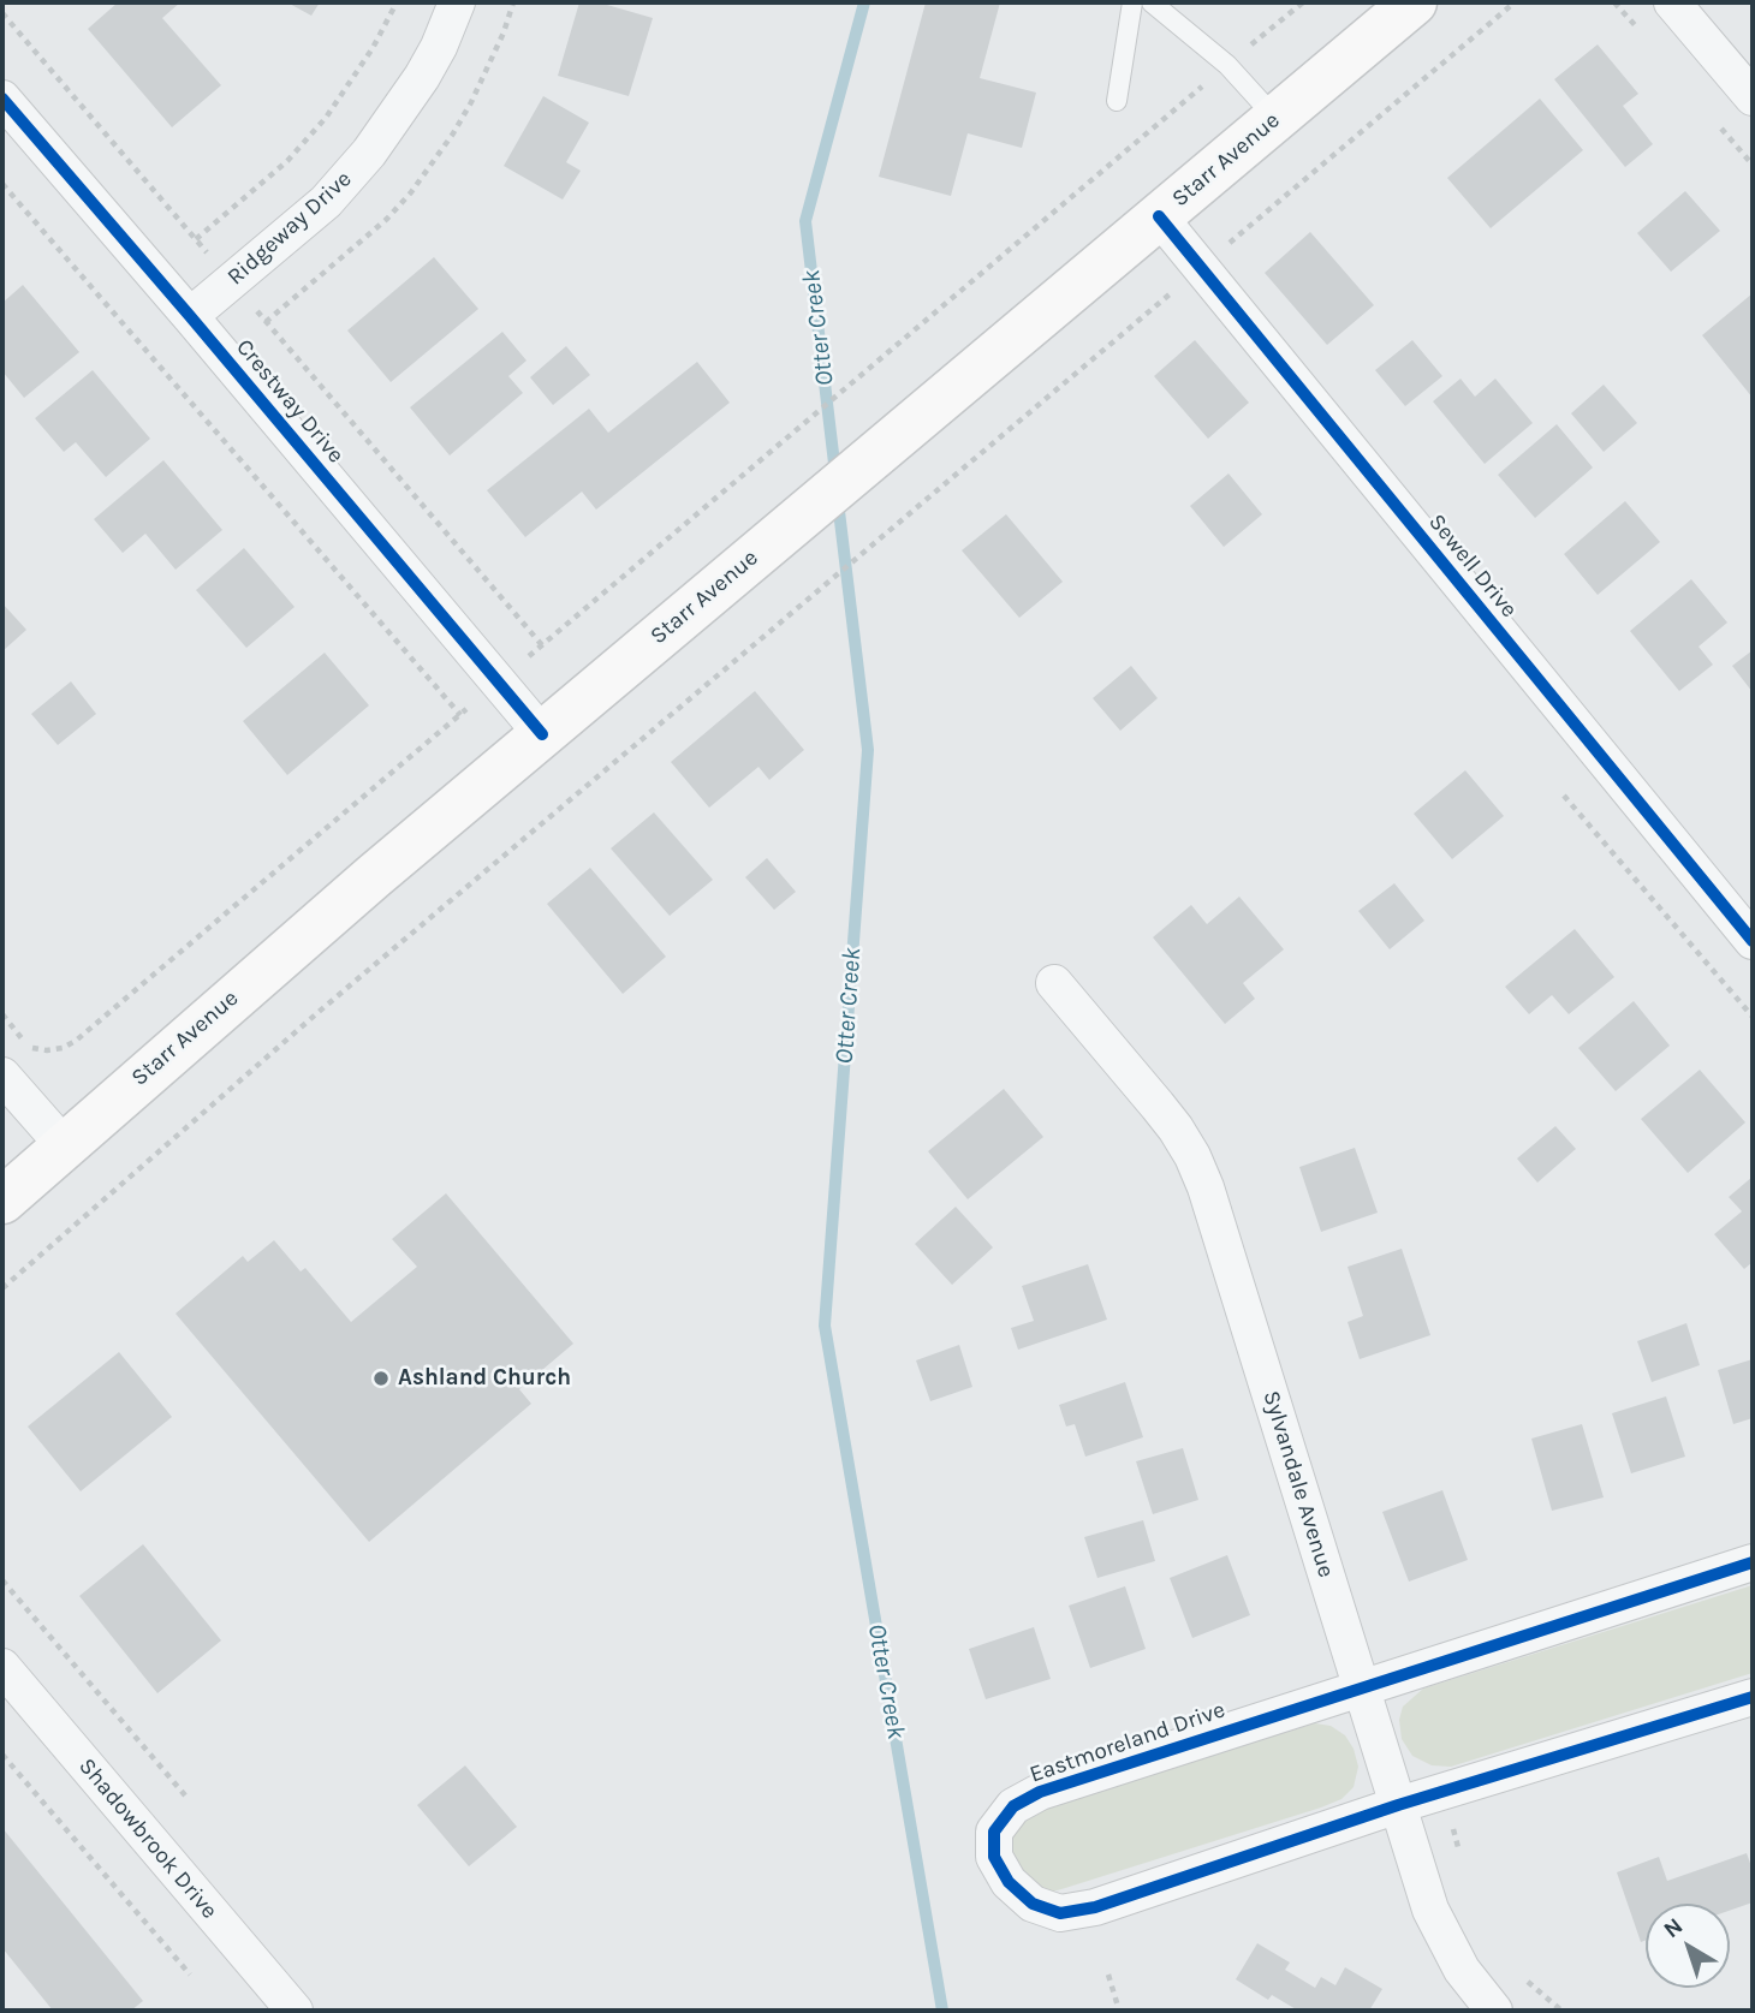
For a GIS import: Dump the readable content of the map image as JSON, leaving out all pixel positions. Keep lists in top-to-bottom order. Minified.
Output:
{"streets":{"main road":["Starr Avenue"],"street":["Ridgeway Drive","Crestway Drive","Sewell Drive","Sylvandale Avenue","Eastmoreland Drive","Shadowbrook Drive"]},"crossings":[["Starr Avenue","Crestway Drive"],["Starr Avenue","Sewell Drive"],["Ridgeway Drive","Crestway Drive"],["Sylvandale Avenue","Eastmoreland Drive"]],"water":["Otter Creek"],"places":["Ashland Church"],"north":"top left"}
